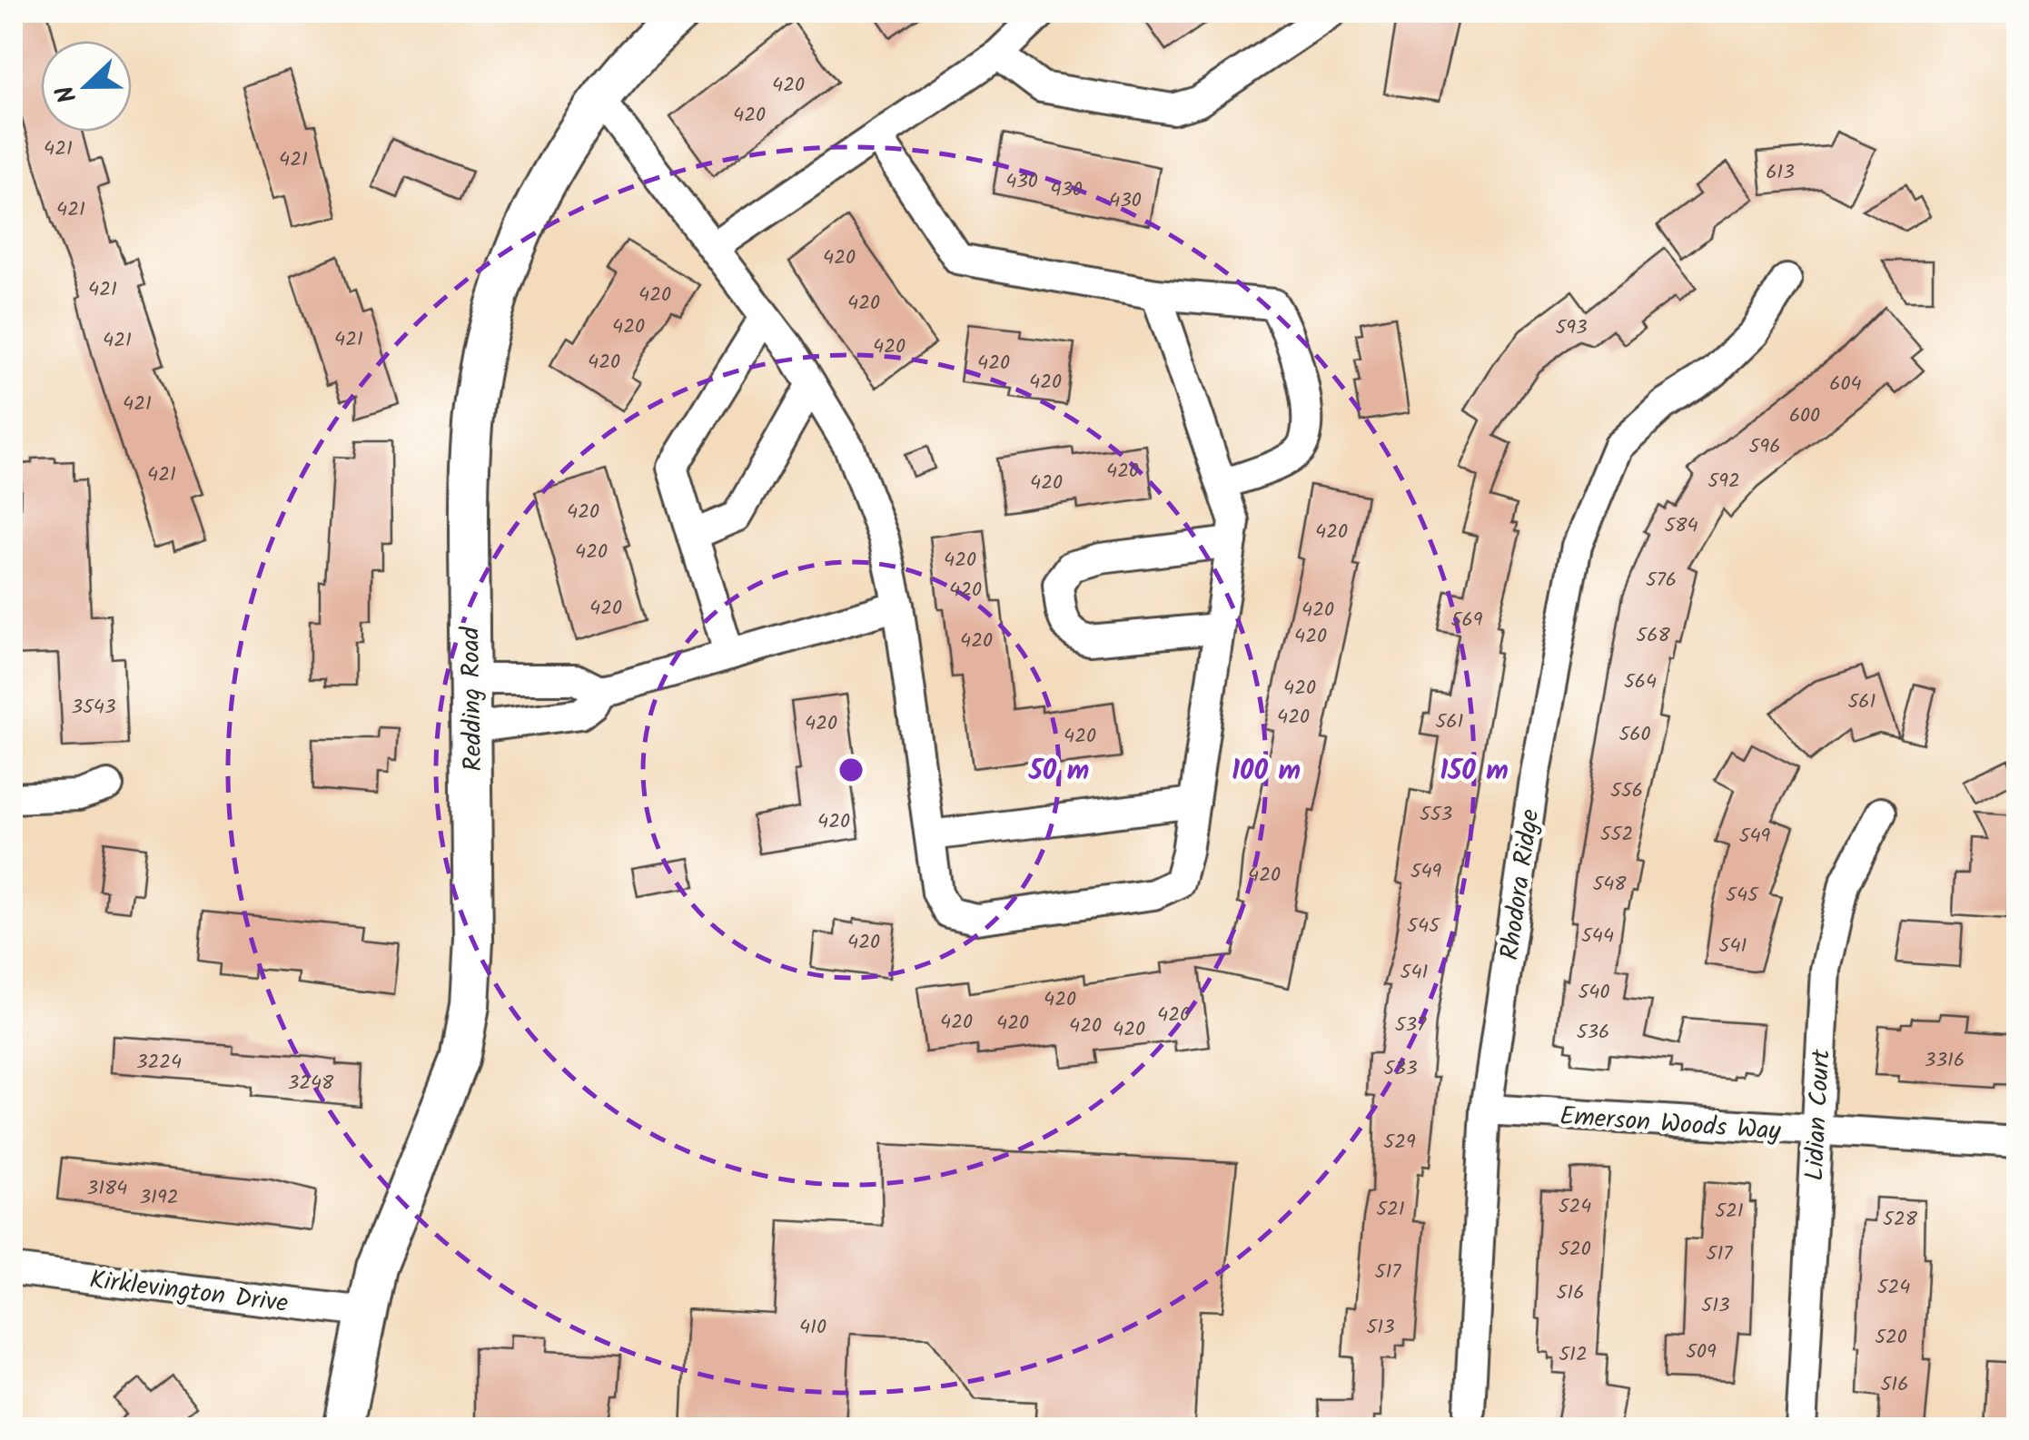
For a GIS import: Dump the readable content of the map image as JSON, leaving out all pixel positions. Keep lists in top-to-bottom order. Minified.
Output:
{"streets":{"street":["Redding Road","Rhodora Ridge","Lidian Court","Emerson Woods Way","Kirklevington Drive"]},"crossings":[["Redding Road","Kirklevington Drive"],["Rhodora Ridge","Emerson Woods Way"],["Lidian Court","Emerson Woods Way"]],"house_numbers":["420","420","421","421","613","430","430","430","421","420","421","420","420","420","593","421","421","420","420","420","420","604","421","600","596","420","421","592","420","420","584","420","420","420","576","420","420","420","569","568","420","420","564","420","561","3543","420","561","420","560","420","556","553","420","552","549","549","420","548","545","545","544","420","541","541","540","420","420","420","420","537","420","420","536","3316","3224","533","3248","529","3184","3192","524","521","521","528","520","517","517","524","516","513","410","513","520","509","512","516"],"north":"left","rings":["50 m","100 m","150 m"]}
